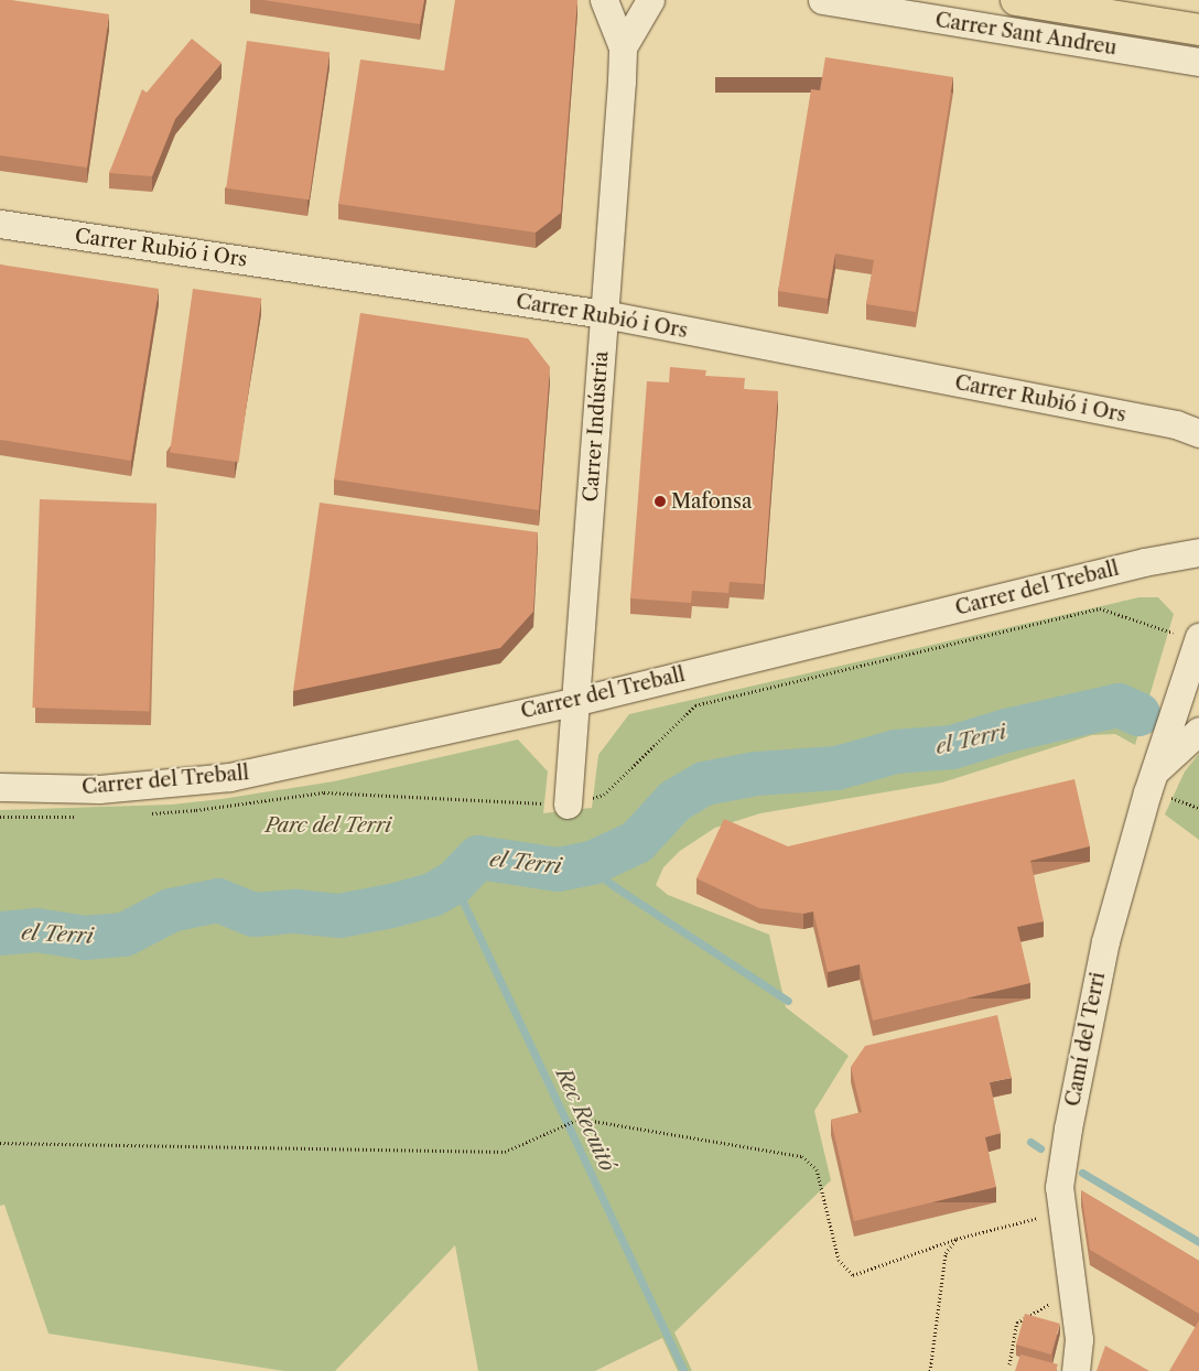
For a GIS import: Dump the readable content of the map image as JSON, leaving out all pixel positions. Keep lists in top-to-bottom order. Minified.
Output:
{"streets":{"main road":["Carrer Sant Andreu"],"street":["Carrer Rubió i Ors","Carrer Indústria","Carrer del Treball","Camí del Terri"]},"crossings":[["Carrer Rubió i Ors","Carrer Indústria"],["Carrer Indústria","Carrer del Treball"]],"water":["el Terri","Rec Recuitó"],"parks":["Parc del Terri"],"places":["Mafonsa"]}
